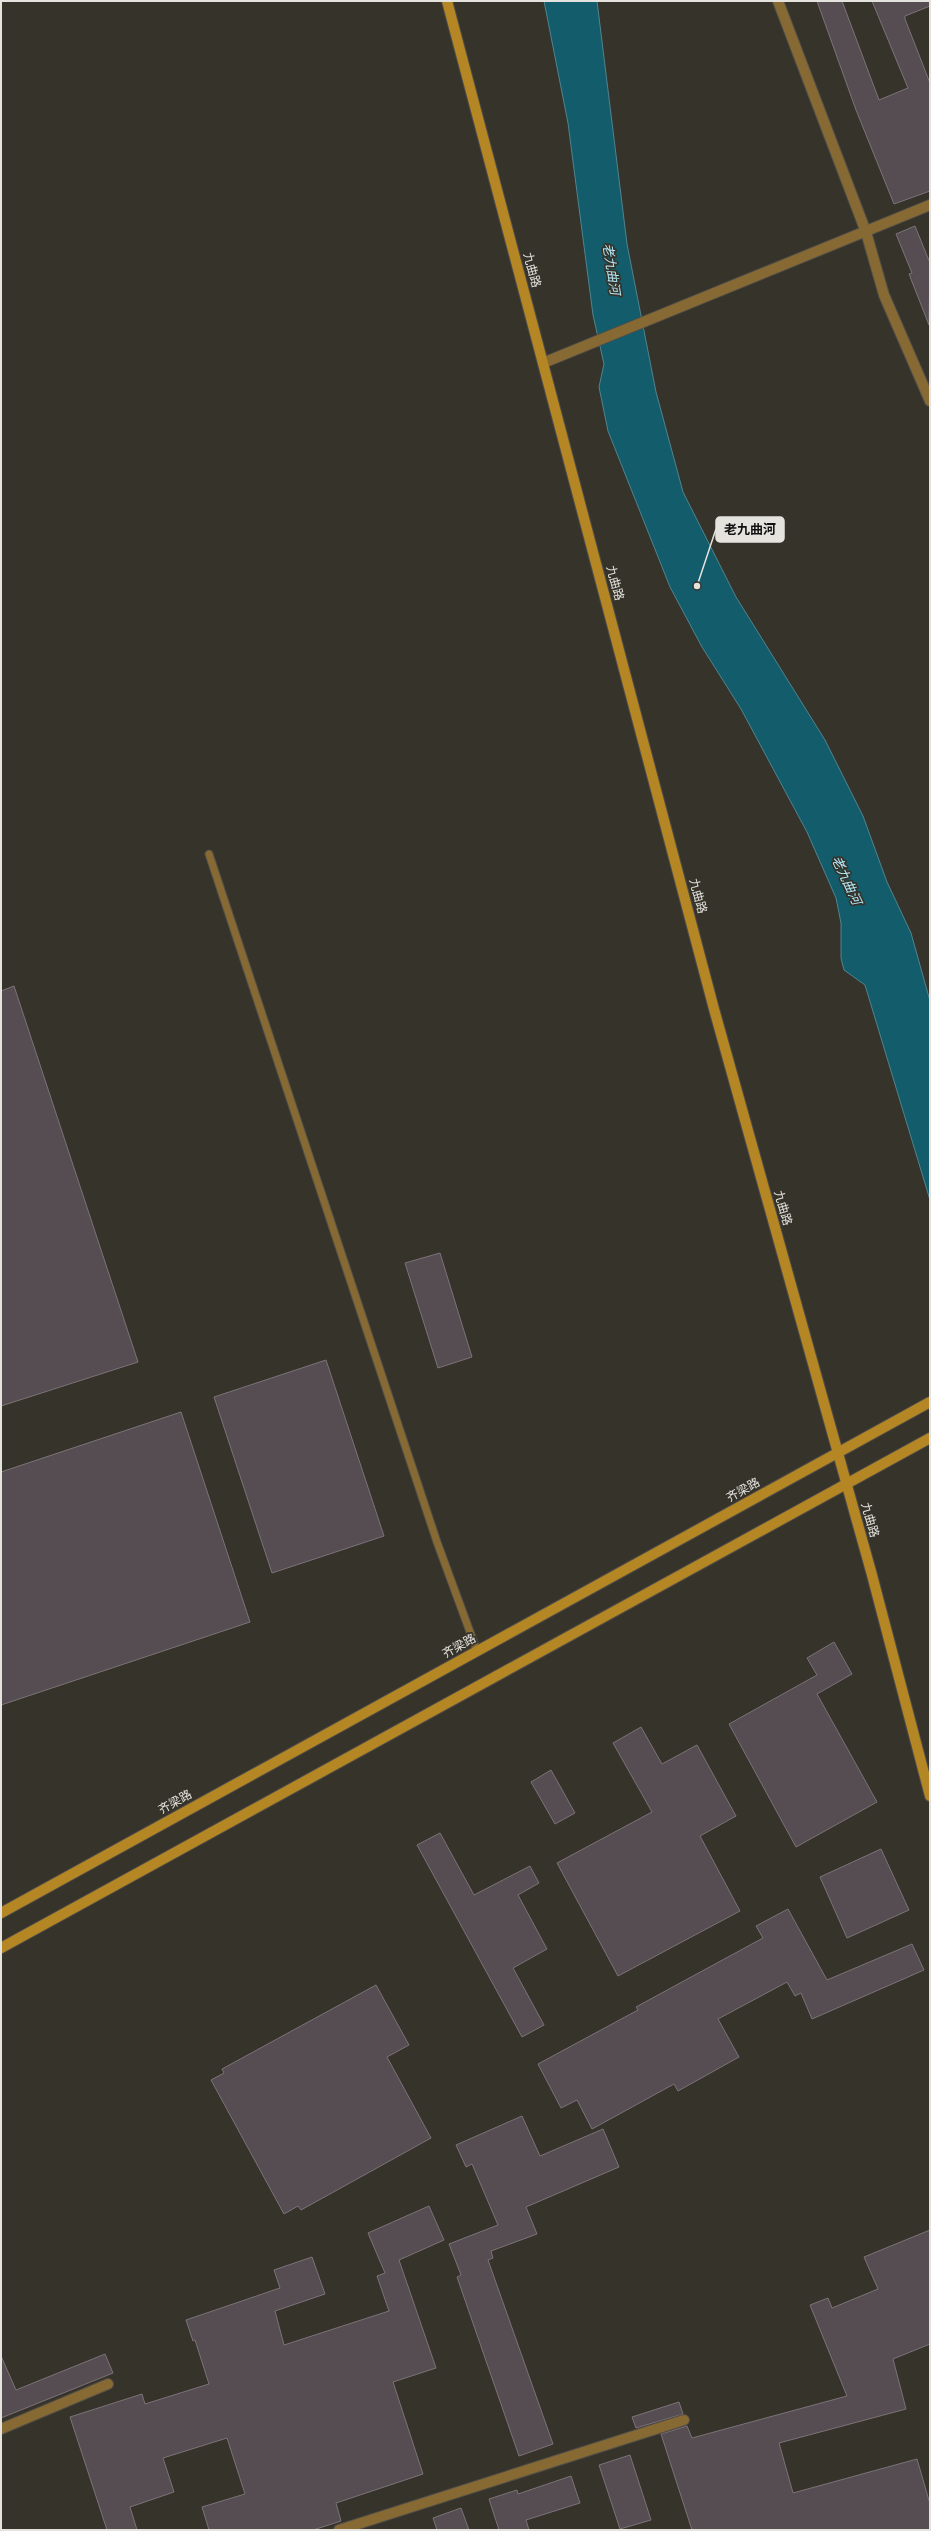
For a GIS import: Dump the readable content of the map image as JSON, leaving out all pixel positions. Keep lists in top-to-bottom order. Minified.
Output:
{"streets":{"main road":["九曲路","齐梁路"]},"crossings":[["九曲路","齐梁路"]],"water":["老九曲河"],"places":["老九曲河"]}
